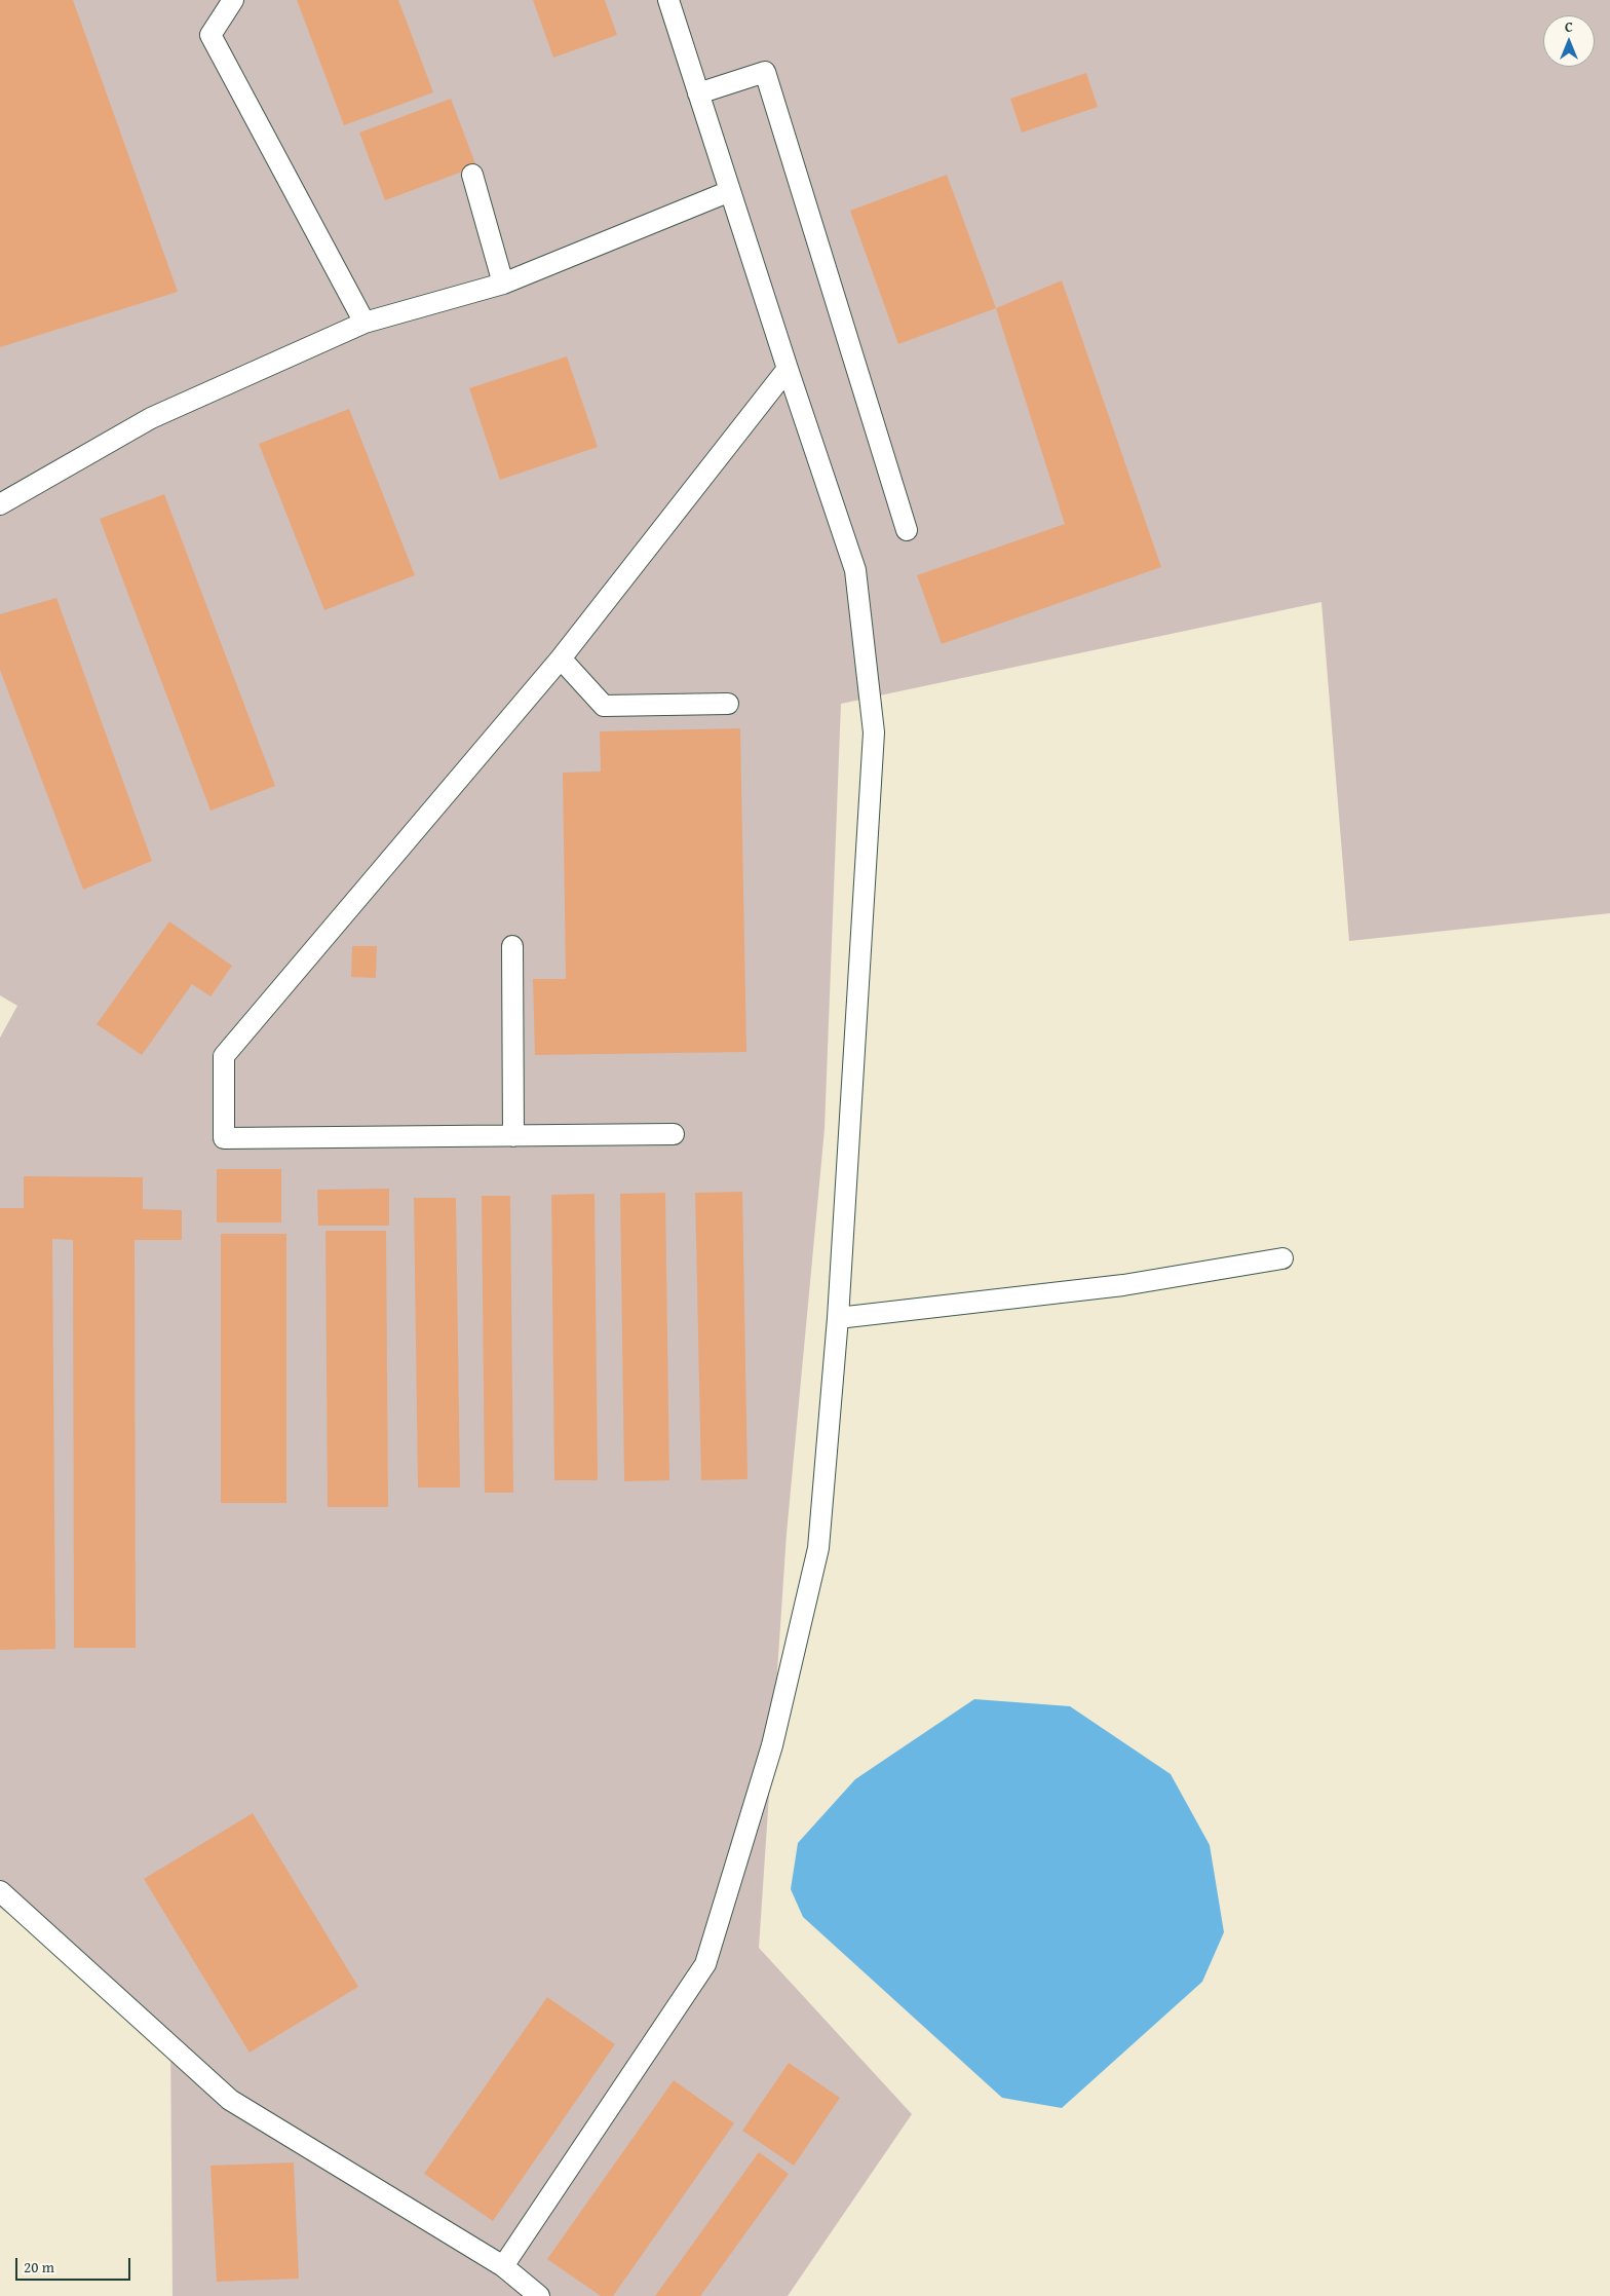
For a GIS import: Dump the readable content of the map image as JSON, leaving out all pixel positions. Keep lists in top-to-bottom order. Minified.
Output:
{"scale_bar":"20 m","north":"top"}
